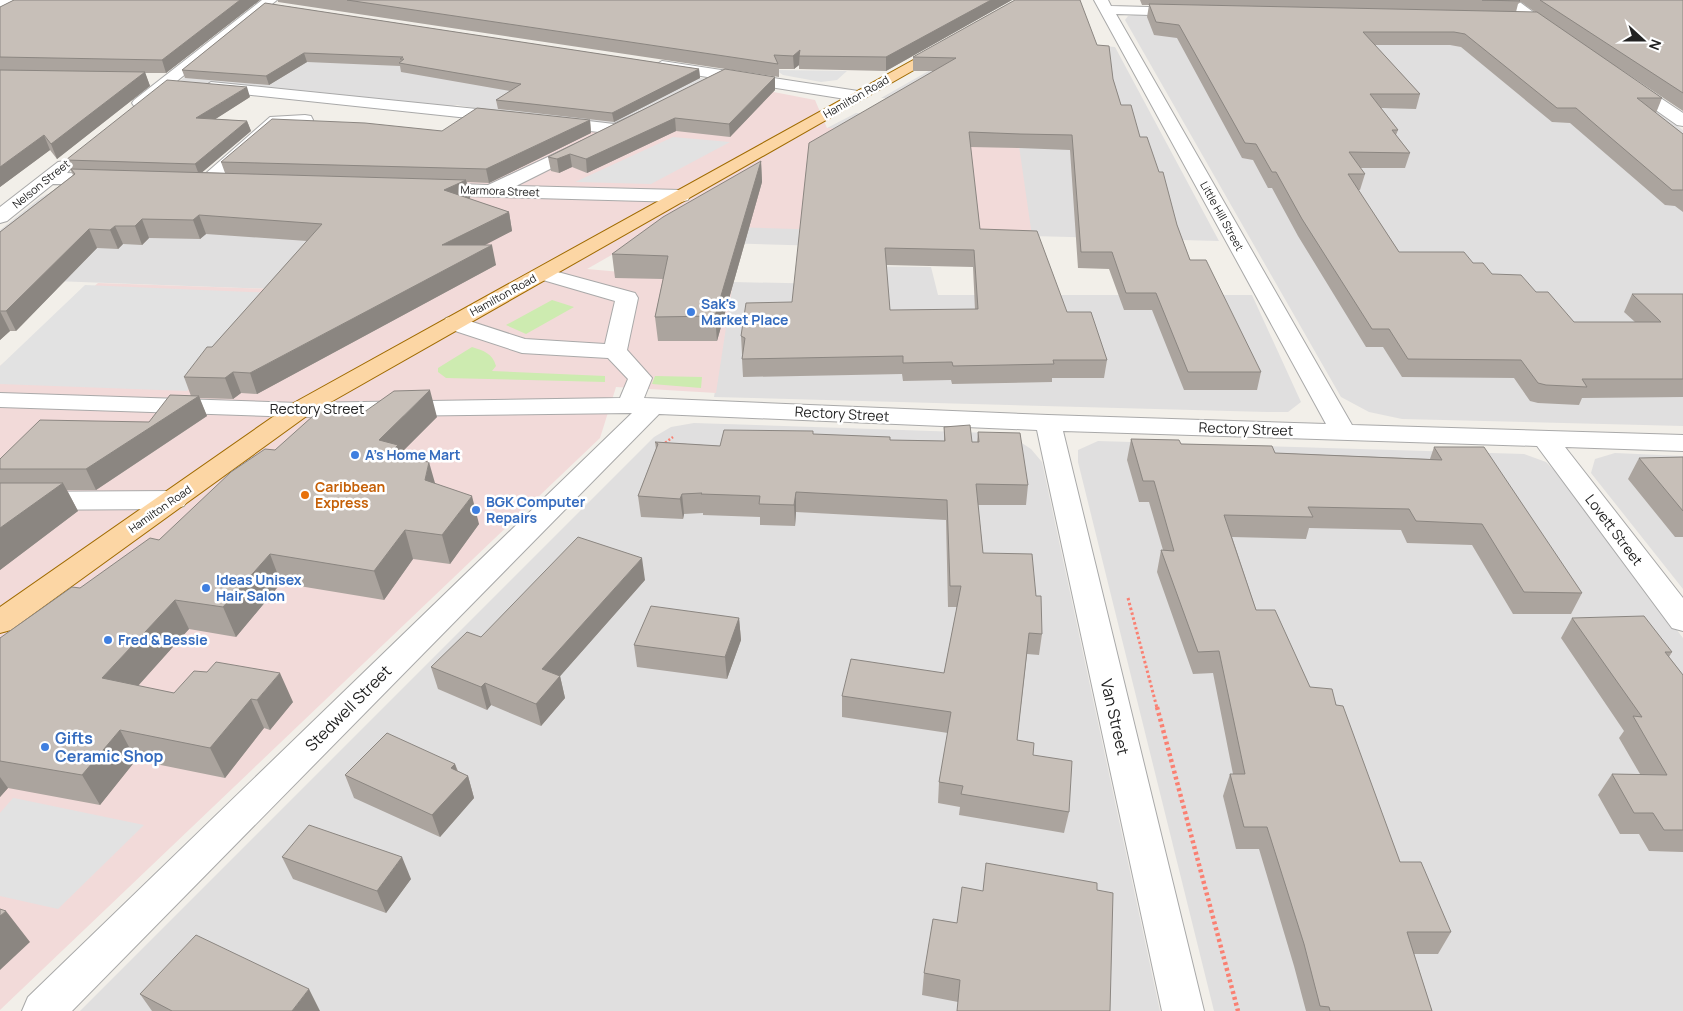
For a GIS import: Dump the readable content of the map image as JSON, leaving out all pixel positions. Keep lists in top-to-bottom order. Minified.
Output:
{"streets":{"main road":["Hamilton Road"],"street":["Nelson Street","Marmora Street","Little Hill Street","Rectory Street","Lovett Street","Stedwell Street","Van Street"]},"crossings":[["Hamilton Road","Marmora Street"],["Hamilton Road","Rectory Street"],["Little Hill Street","Rectory Street"],["Rectory Street","Lovett Street"],["Rectory Street","Stedwell Street"],["Rectory Street","Van Street"]],"places":["Sak's Market Place","A's Home Mart","Caribbean Express","BGK Computer Repairs","Ideas Unisex Hair Salon","Fred & Bessie","Gifts Ceramic Shop"],"north":"right"}
